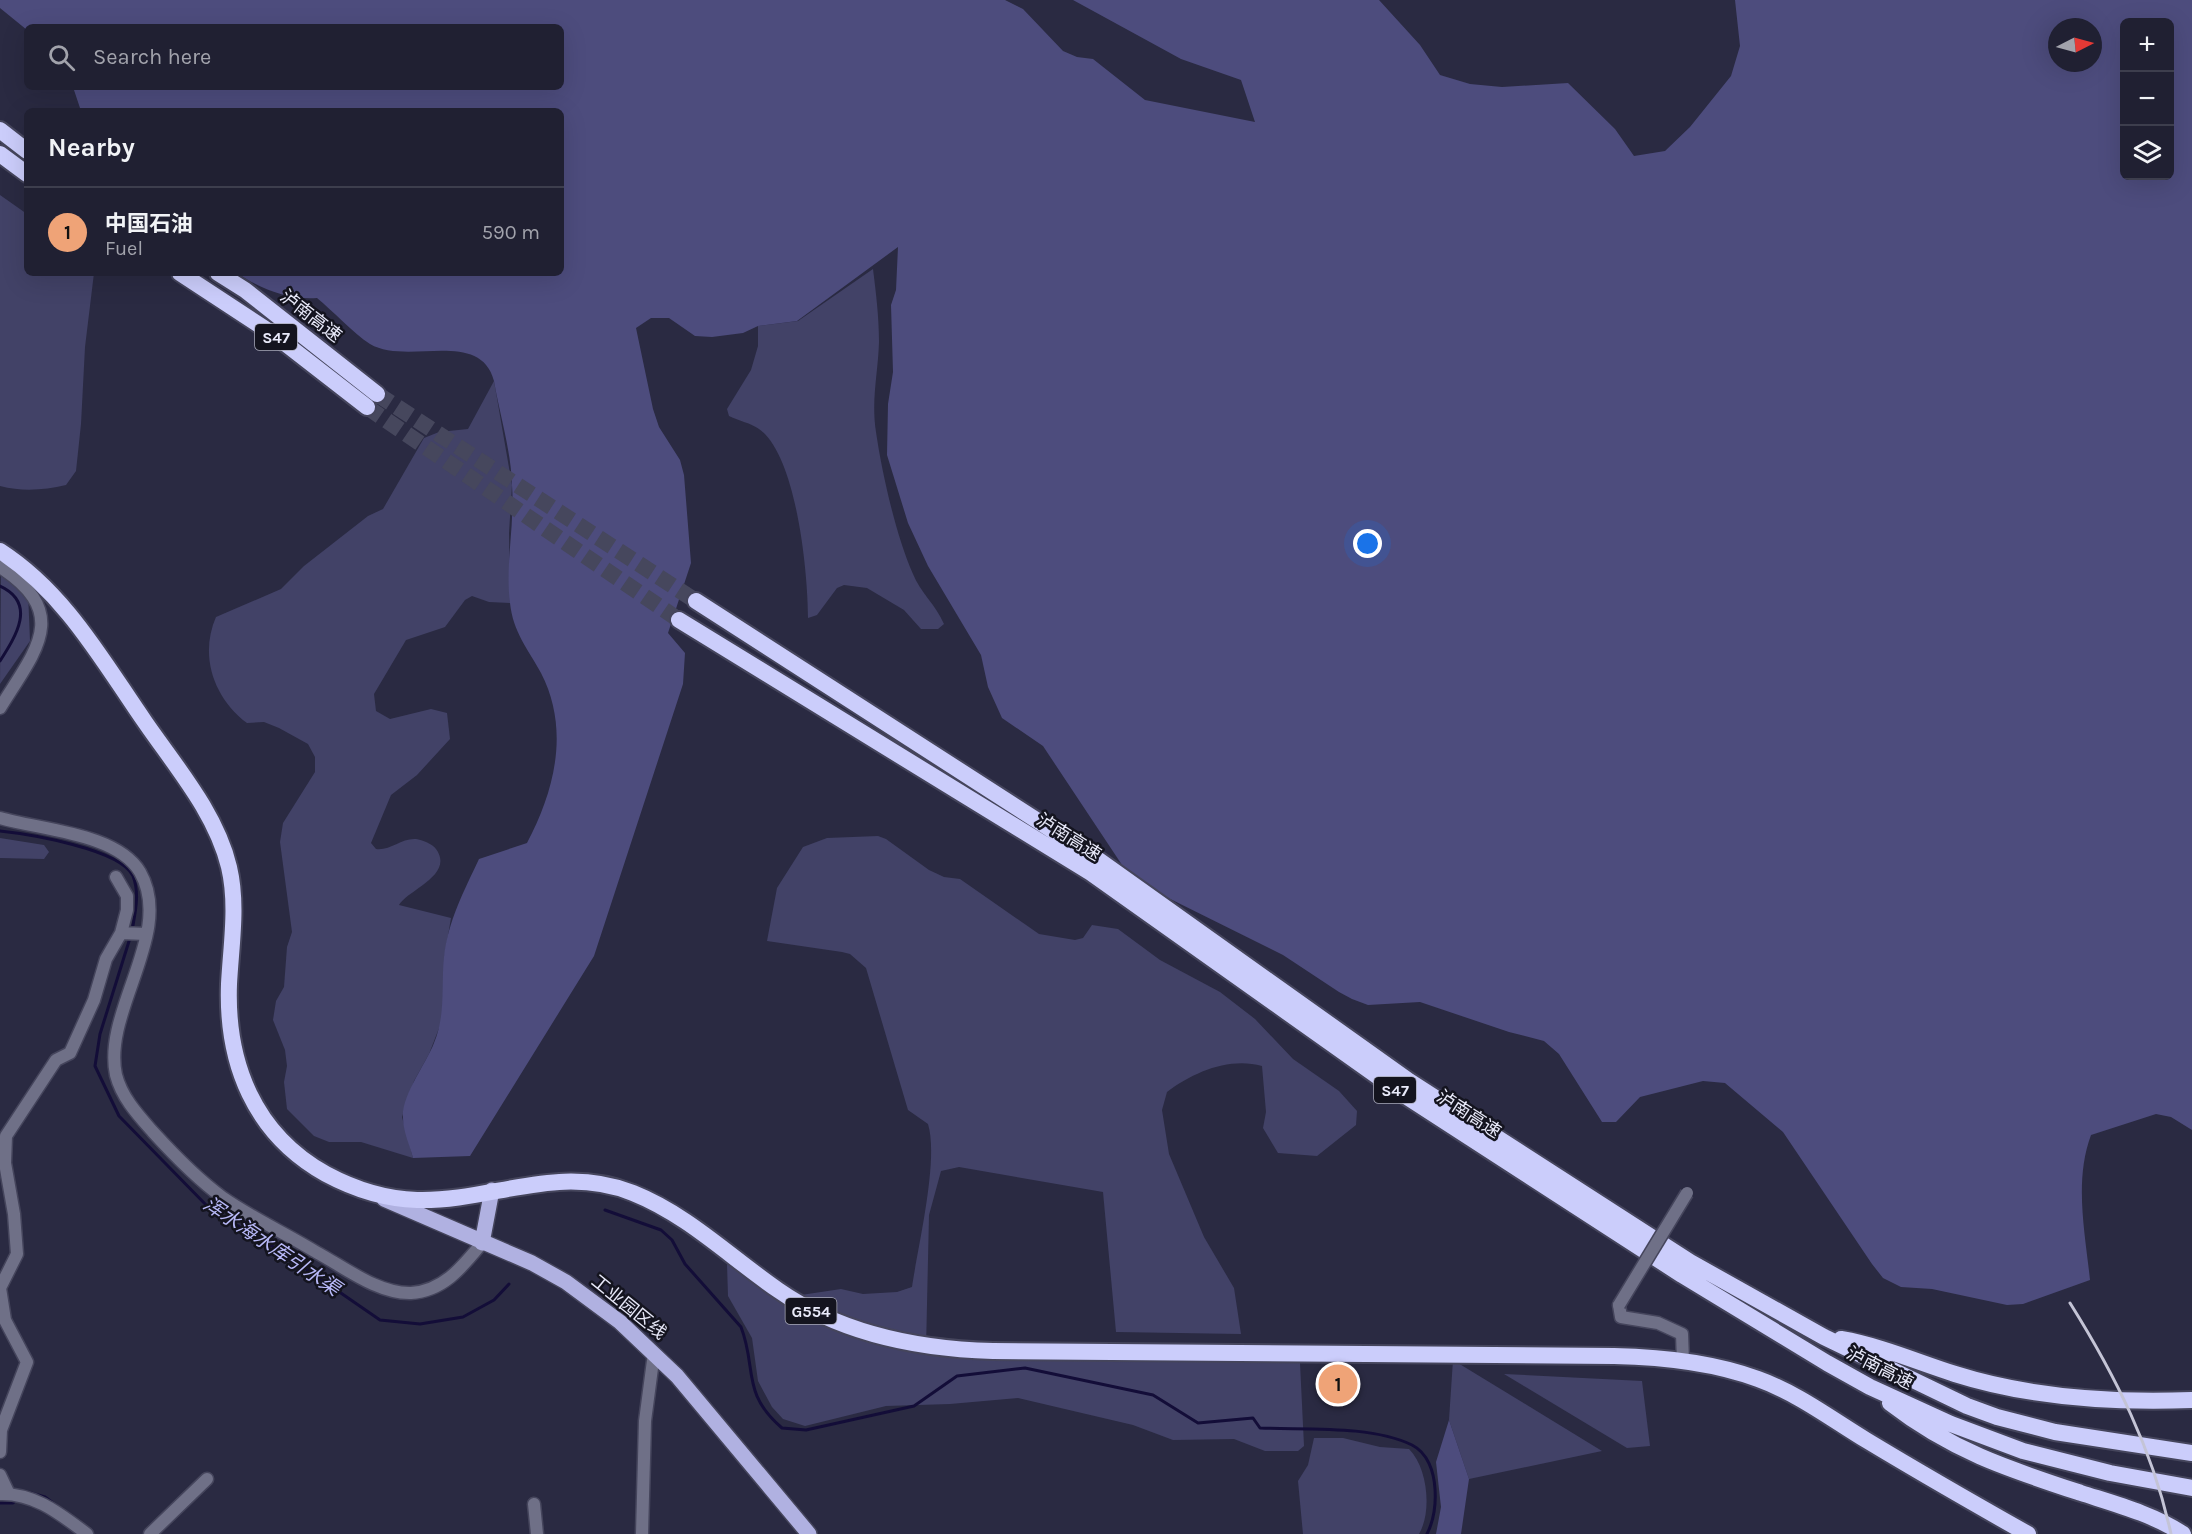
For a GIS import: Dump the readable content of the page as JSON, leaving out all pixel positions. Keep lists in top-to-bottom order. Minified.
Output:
{"streets":{"highway":["泸南高速","S47","G554"],"main road":["工业园区线"]},"crossings":[["工业园区线","G554"]],"water":["浑水海水库引水渠"],"north":"right","page":{"map_buttons":["+","−"],"search":"Search here","heading":"Nearby","list":[{"mark":"1","name":"中国石油","note":"Fuel","value":"590 m"}],"pins":"1"}}
